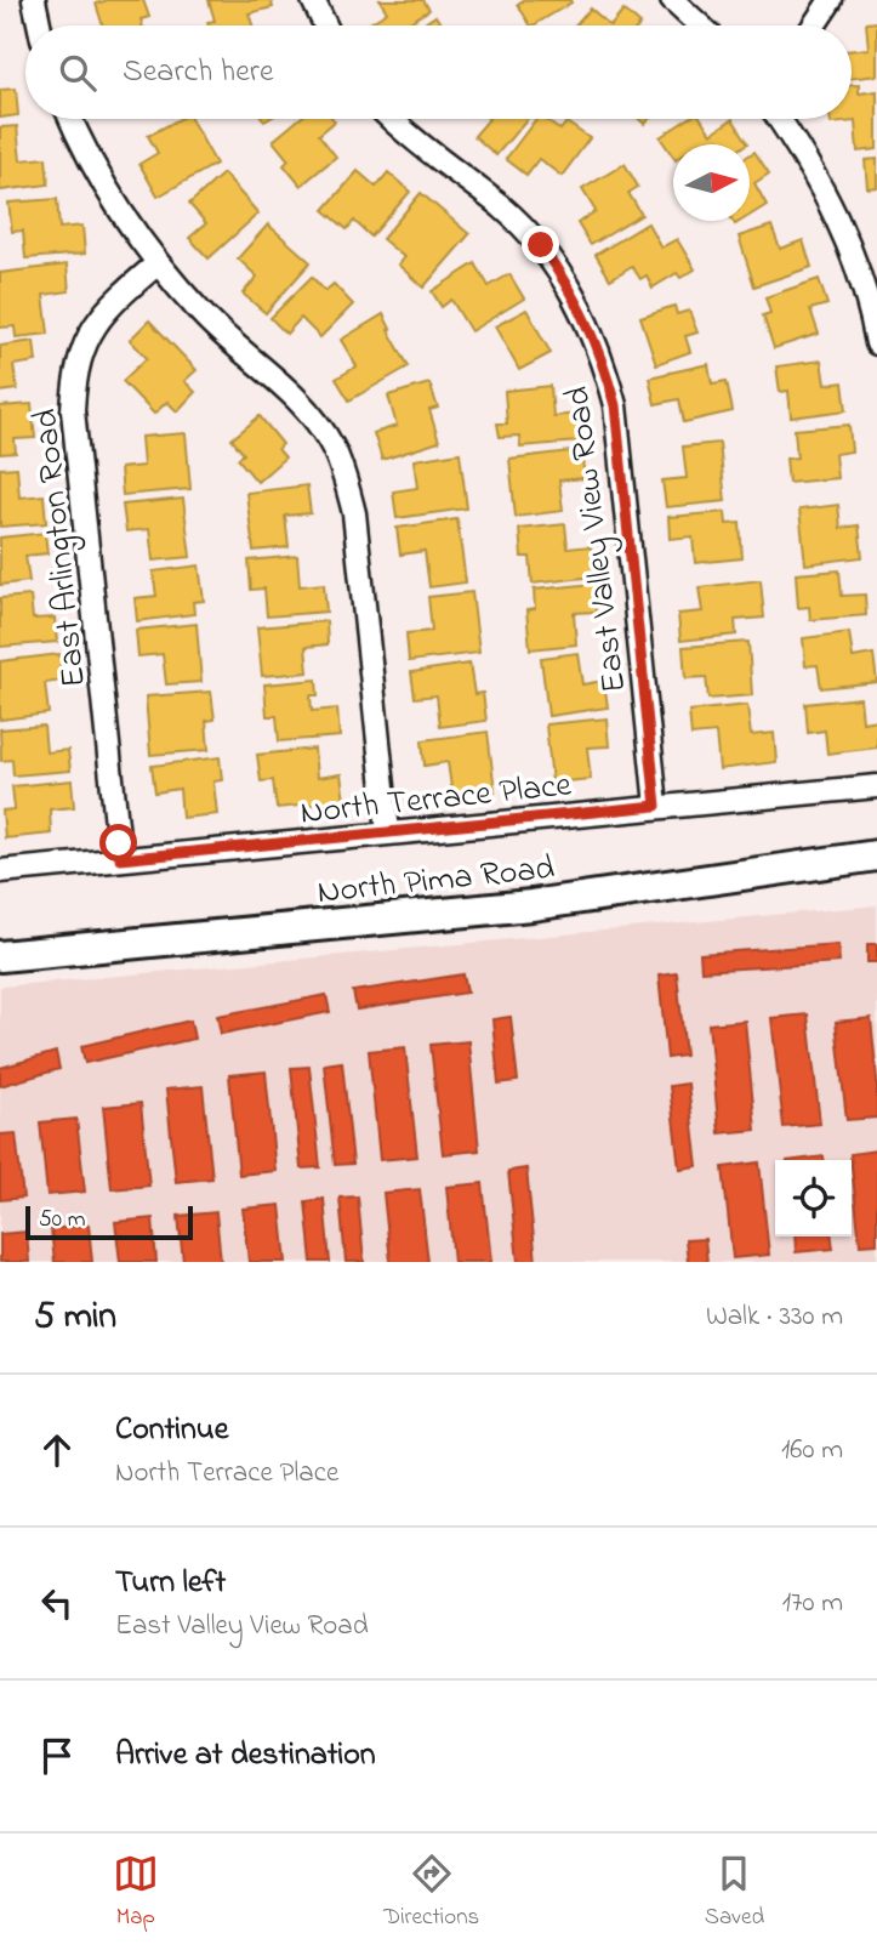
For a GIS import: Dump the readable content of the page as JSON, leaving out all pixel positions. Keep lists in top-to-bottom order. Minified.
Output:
{"streets":{"main road":["North Pima Road"],"street":["East Valley View Road","East Arlington Road","North Terrace Place"]},"crossings":[["East Valley View Road","North Terrace Place"],["East Arlington Road","North Terrace Place"]],"scale_bar":"50 m","north":"right","page":{"search":"Search here","scale":"50 m","heading":["5 min","Walk · 330 m"],"list":[["Continue","North Terrace Place","160 m"],["Turn left","East Valley View Road","170 m"],"Arrive at destination"],"nav":["Map","Directions","Saved"]}}
